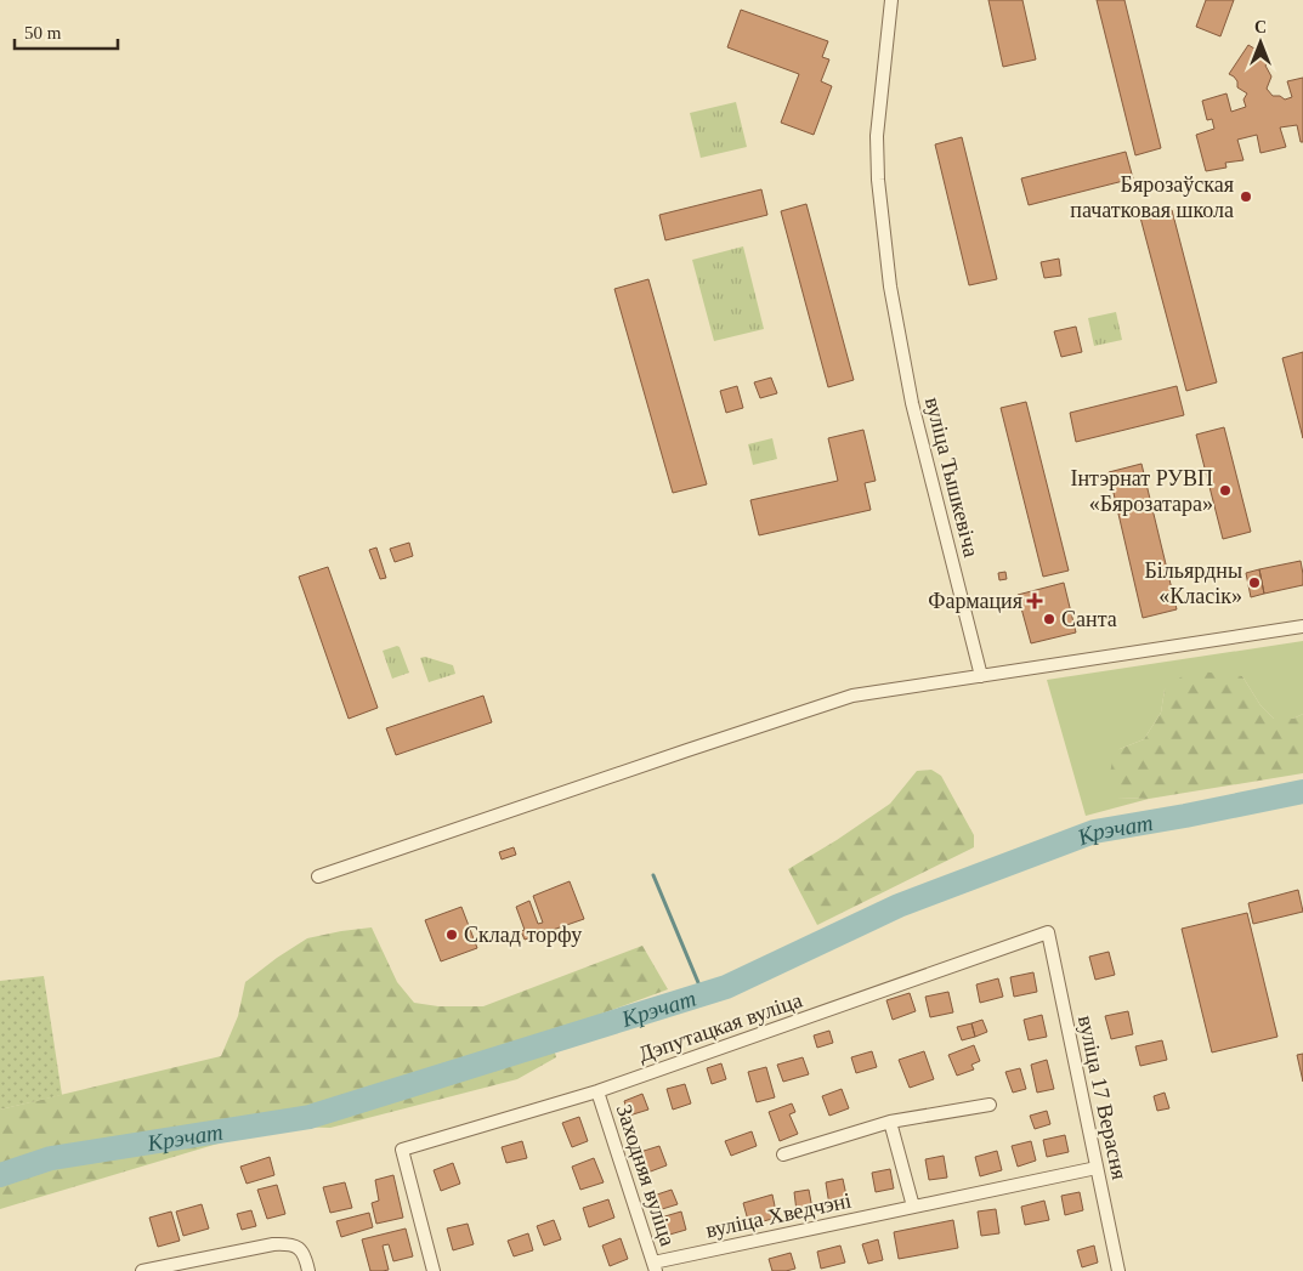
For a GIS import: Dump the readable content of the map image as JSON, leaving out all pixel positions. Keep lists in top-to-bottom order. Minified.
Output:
{"streets":{"street":["вуліца Тышкевіча","Дэпутацкая вуліца","вуліца 17 Верасня","Заходняя вуліца","вуліца Хведчэні"]},"crossings":[["Дэпутацкая вуліца","вуліца 17 Верасня"],["Дэпутацкая вуліца","Заходняя вуліца"],["вуліца 17 Верасня","вуліца Хведчэні"],["Заходняя вуліца","вуліца Хведчэні"]],"water":["Крэчат"],"places":{"other":["Бярозаўская пачатковая школа","Інтэрнат РУВП «Бярозатара»","Більярдны «Класік»","Санта","Склад торфу"],"health":["Фармация"]},"scale_bar":"50 m","north":"top"}
